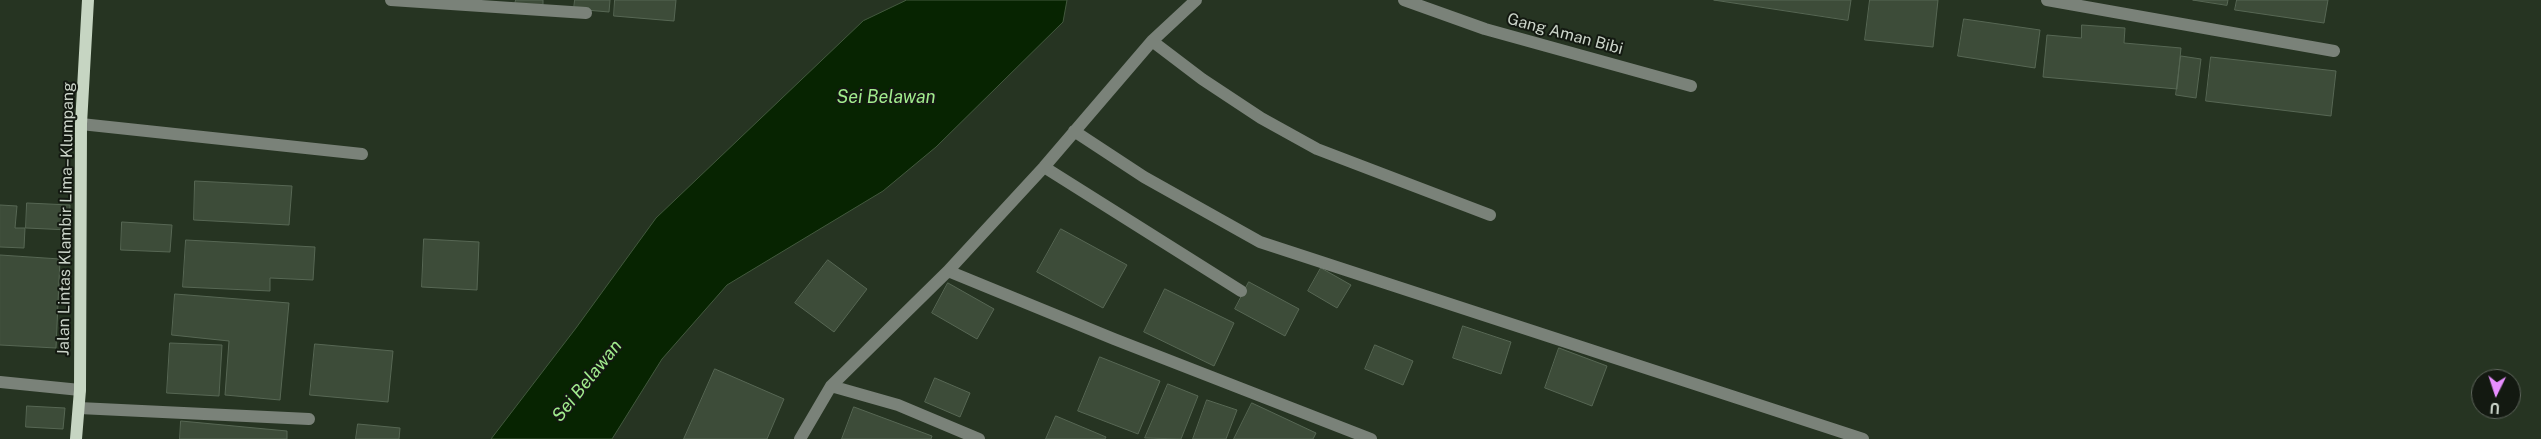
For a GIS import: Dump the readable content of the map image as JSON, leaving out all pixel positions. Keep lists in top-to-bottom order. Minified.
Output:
{"streets":{"main road":["Jalan Lintas Klambir Lima–Klumpang"],"street":["Gang Aman Bibi"]},"water":["Sei Belawan"],"north":"bottom"}
